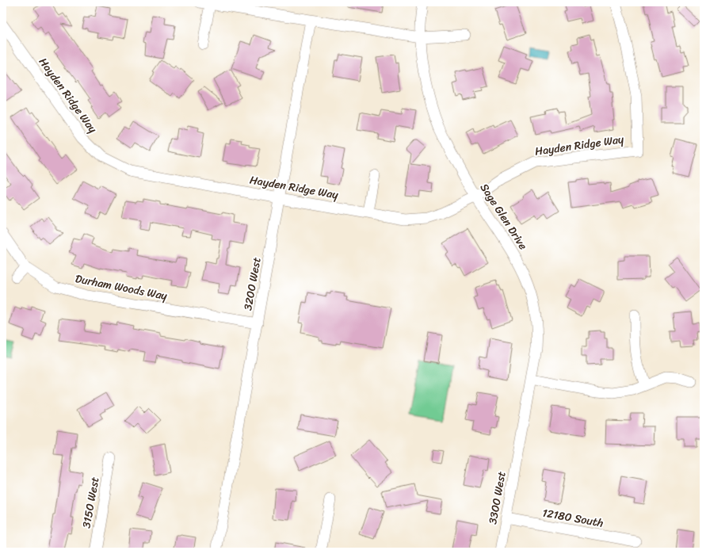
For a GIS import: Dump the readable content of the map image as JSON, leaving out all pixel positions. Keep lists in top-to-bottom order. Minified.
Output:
{"streets":{"street":["Hayden Ridge Way","Sage Glen Drive","3200 West","Durham Woods Way","3300 West","3150 West","12180 South"]},"crossings":[["Hayden Ridge Way","Sage Glen Drive"],["Hayden Ridge Way","3200 West"],["Sage Glen Drive","3300 West"],["3200 West","Durham Woods Way"],["3300 West","12180 South"]]}
